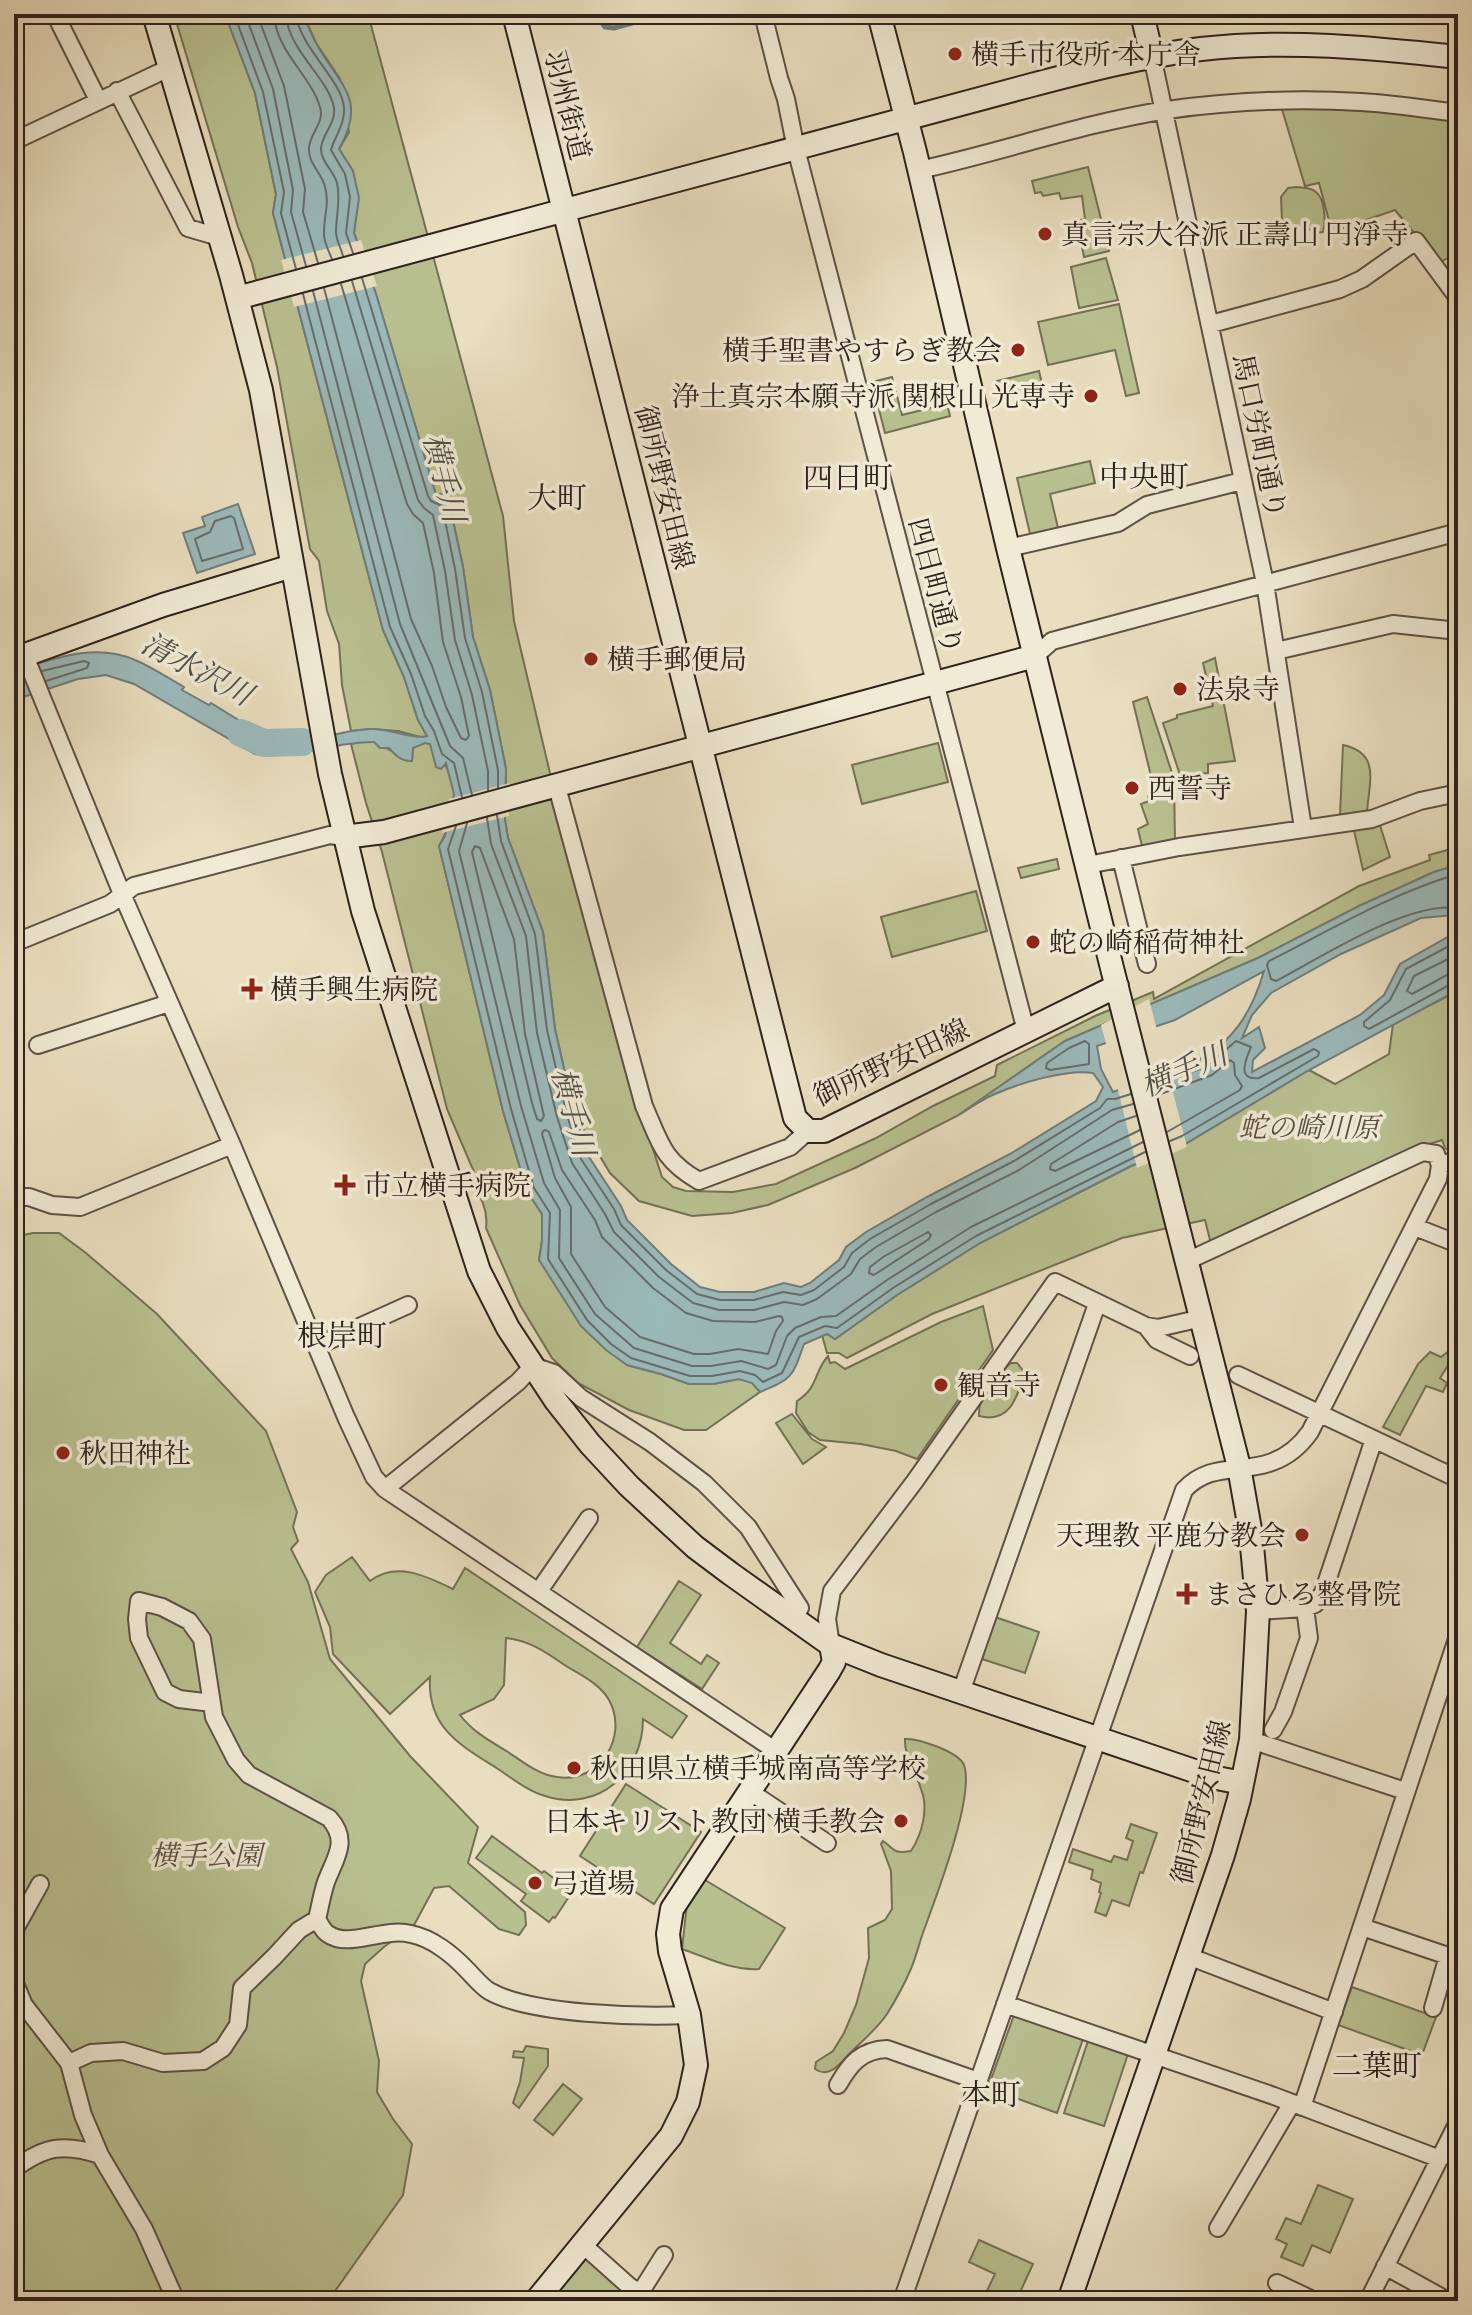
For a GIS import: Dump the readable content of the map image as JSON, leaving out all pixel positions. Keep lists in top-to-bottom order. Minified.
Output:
{"streets":{"street":["羽州街道","馬口労町通り","御所野安田線","四日町通り"]},"crossings":[["羽州街道","御所野安田線"],["御所野安田線","四日町通り"]],"districts":["中央町","四日町","大町","根岸町","二葉町","本町"],"water":["横手川","清水沢川"],"parks":["蛇の崎川原","横手公園"],"places":{"other":["横手市役所 本庁舎","真言宗大谷派 正壽山 円淨寺","横手聖書やすらぎ教会","浄土真宗本願寺派 関根山 光専寺","横手郵便局","法泉寺","西誓寺","蛇の崎稲荷神社","観音寺","秋田神社","天理教 平鹿分教会","秋田県立横手城南高等学校","日本キリスト教団 横手教会","弓道場"],"health":["横手興生病院","市立横手病院","まさひろ整骨院"]}}
